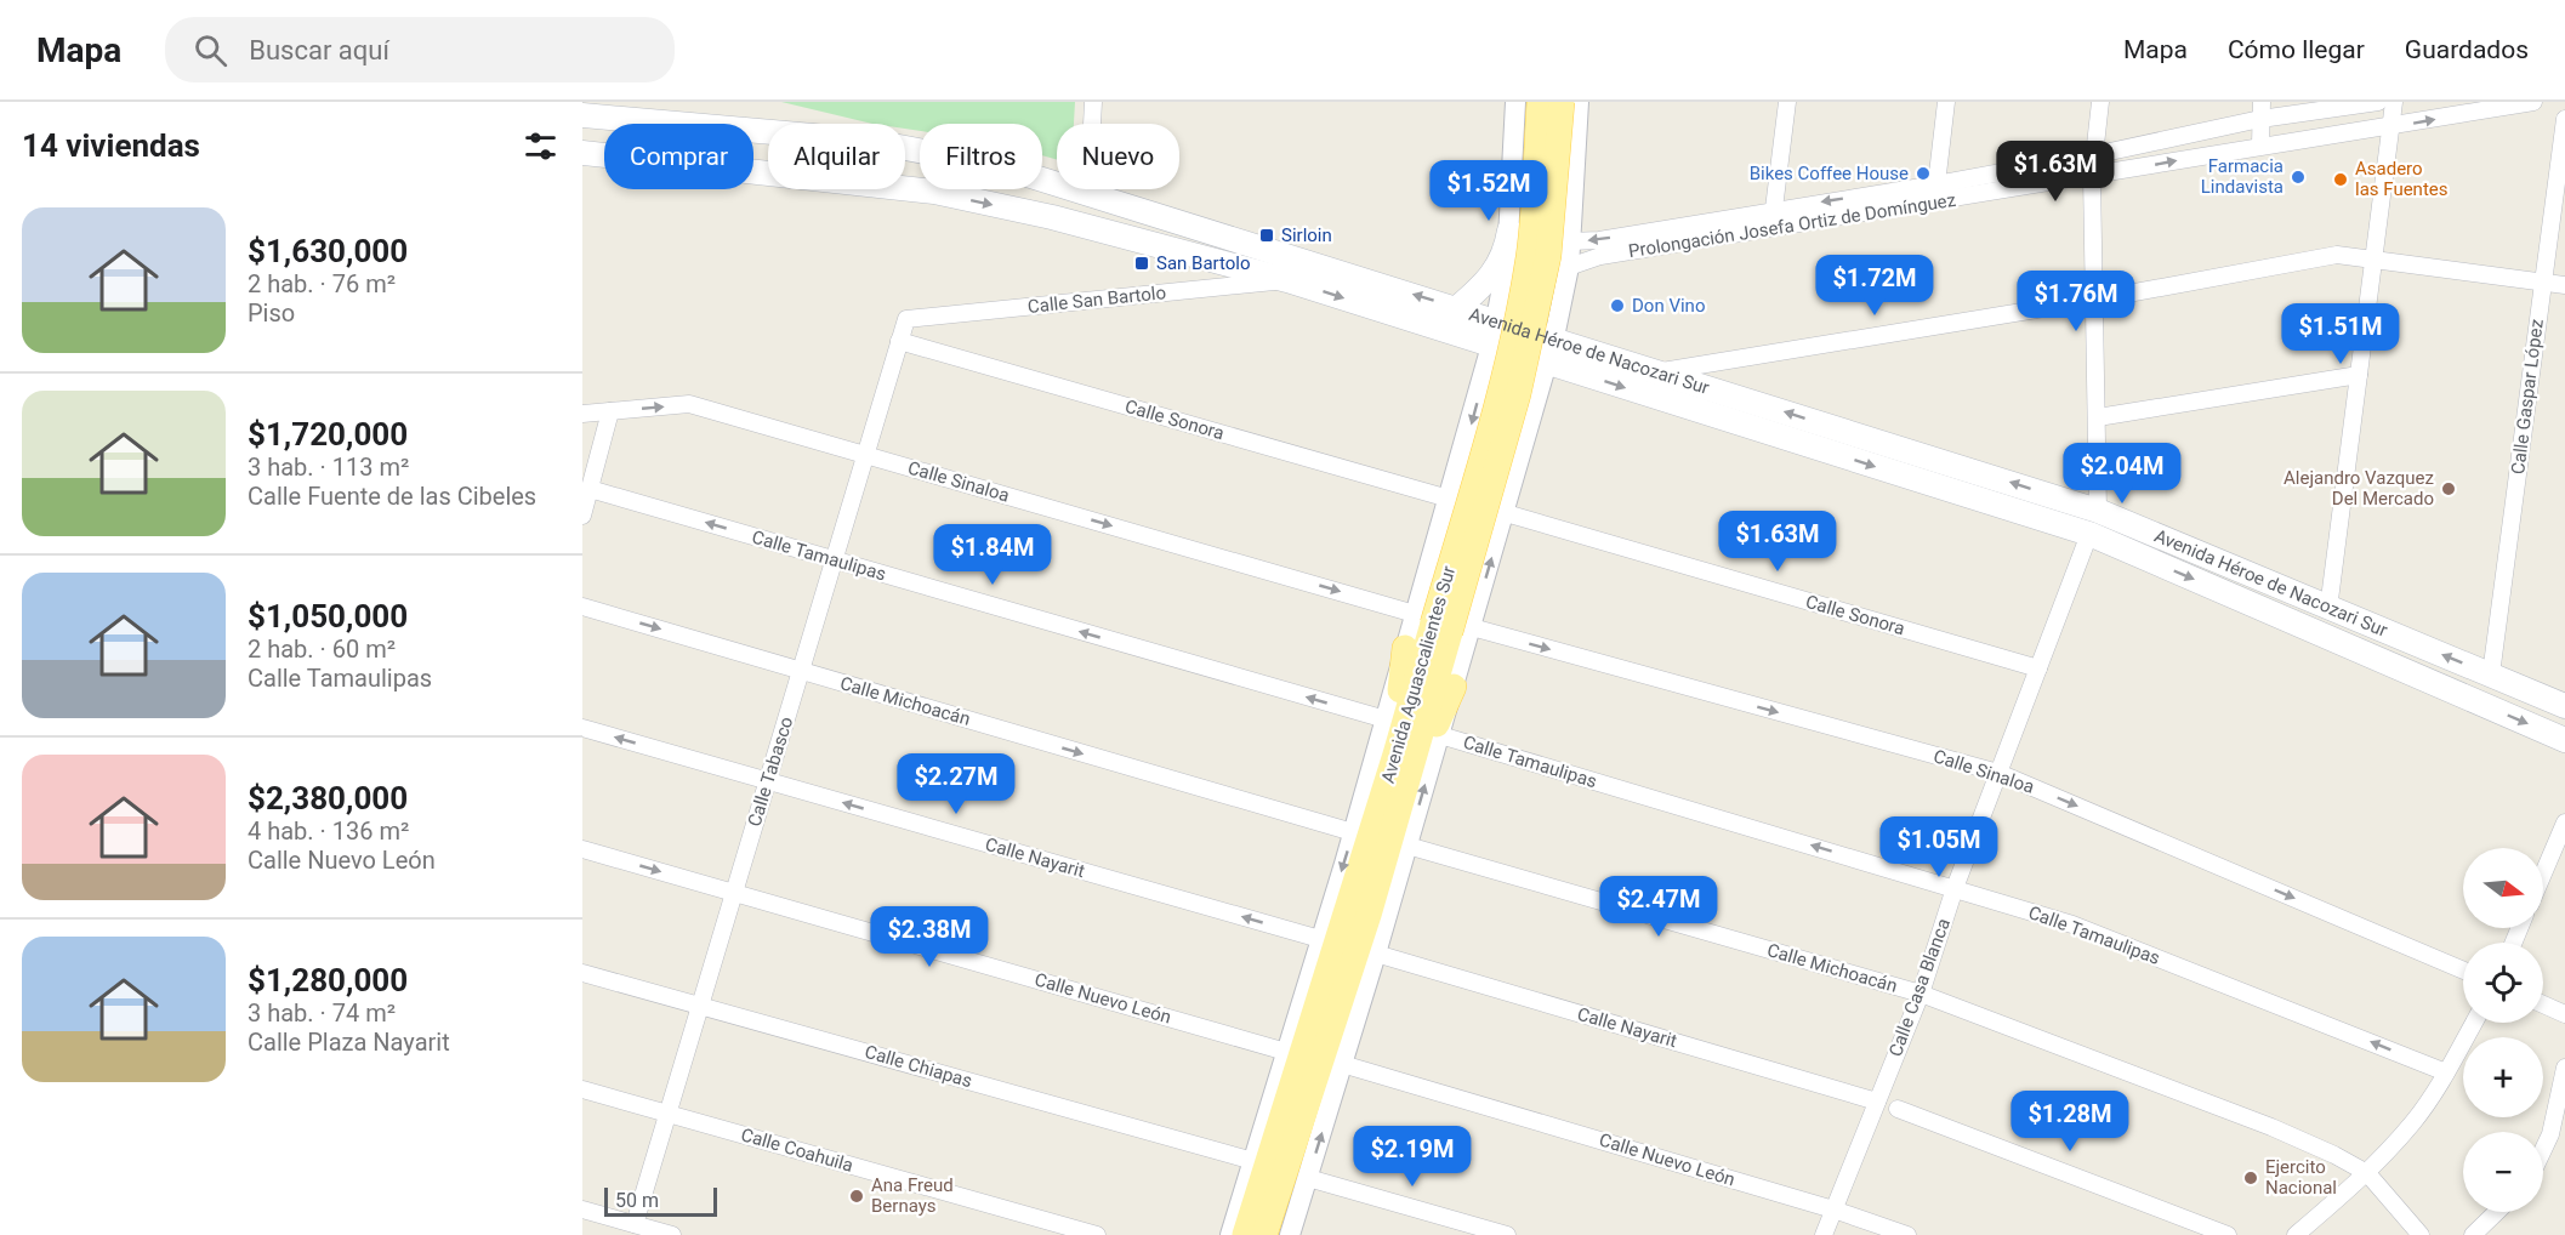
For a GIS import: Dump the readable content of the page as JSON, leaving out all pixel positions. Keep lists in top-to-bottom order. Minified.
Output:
{"streets":{"main road":["Avenida Héroe de Nacozari Sur","Avenida Aguascalientes Sur"],"street":["Prolongación Josefa Ortiz de Domínguez","Calle San Bartolo","Calle Gaspar López","Calle Sonora","Calle Sinaloa","Calle Tamaulipas","Calle Michoacán","Calle Tabasco","Calle Nayarit","Calle Casa Blanca","Calle Nuevo León","Calle Chiapas","Calle Coahuila"]},"crossings":[["Prolongación Josefa Ortiz de Domínguez","Avenida Aguascalientes Sur"],["Calle San Bartolo","Avenida Héroe de Nacozari Sur"],["Calle San Bartolo","Calle Tabasco"],["Avenida Héroe de Nacozari Sur","Calle Gaspar López"],["Avenida Héroe de Nacozari Sur","Avenida Aguascalientes Sur"],["Avenida Héroe de Nacozari Sur","Calle Casa Blanca"],["Calle Sonora","Avenida Aguascalientes Sur"],["Calle Sonora","Calle Tabasco"],["Calle Sonora","Calle Casa Blanca"],["Calle Sinaloa","Avenida Aguascalientes Sur"],["Calle Sinaloa","Calle Tabasco"],["Calle Sinaloa","Calle Casa Blanca"],["Calle Tamaulipas","Avenida Aguascalientes Sur"],["Calle Tamaulipas","Calle Tabasco"],["Calle Tamaulipas","Calle Casa Blanca"],["Avenida Aguascalientes Sur","Calle Michoacán"],["Avenida Aguascalientes Sur","Calle Nayarit"],["Avenida Aguascalientes Sur","Calle Nuevo León"],["Avenida Aguascalientes Sur","Calle Chiapas"],["Calle Michoacán","Calle Tabasco"],["Calle Michoacán","Calle Casa Blanca"],["Calle Tabasco","Calle Nayarit"],["Calle Tabasco","Calle Nuevo León"],["Calle Tabasco","Calle Chiapas"],["Calle Tabasco","Calle Coahuila"],["Calle Nayarit","Calle Casa Blanca"],["Calle Casa Blanca","Calle Nuevo León"]],"one_way":["Calle Sinaloa","Calle Tamaulipas","Calle Michoacán","Calle Nayarit"],"places":{"other":["Bikes Coffee House","Farmacia Lindavista","Asadero las Fuentes","Don Vino","Alejandro Vazquez Del Mercado","Ejercito Nacional","Ana Freud Bernays"],"transit":["Sirloin","San Bartolo"]},"scale_bar":"50 m","north":"right","page":{"header":"Mapa","search":"Buscar aquí","nav":["Mapa","Cómo llegar","Guardados"],"heading":"14 viviendas","chip":["Comprar","Alquilar","Filtros","Nuevo"],"price":["$1.63M","$1.52M","$1.72M","$1.76M","$1.51M","$2.04M","$1.63M","$1.84M","$2.27M","$1.05M","$2.47M","$2.38M","$1.28M","$2.19M"],"list":[{"name":"$1,630,000","note":"2 hab. · 76 m² · Piso"},{"name":"$1,720,000","note":"3 hab. · 113 m² · Calle Fuente de las Cibeles"},{"name":"$1,050,000","note":"2 hab. · 60 m² · Calle Tamaulipas"},{"name":"$2,380,000","note":"4 hab. · 136 m² · Calle Nuevo León"},{"name":"$1,280,000","note":"3 hab. · 74 m² · Calle Plaza Nayarit"}],"map_buttons":["+","−"],"scale":"50 m"}}
